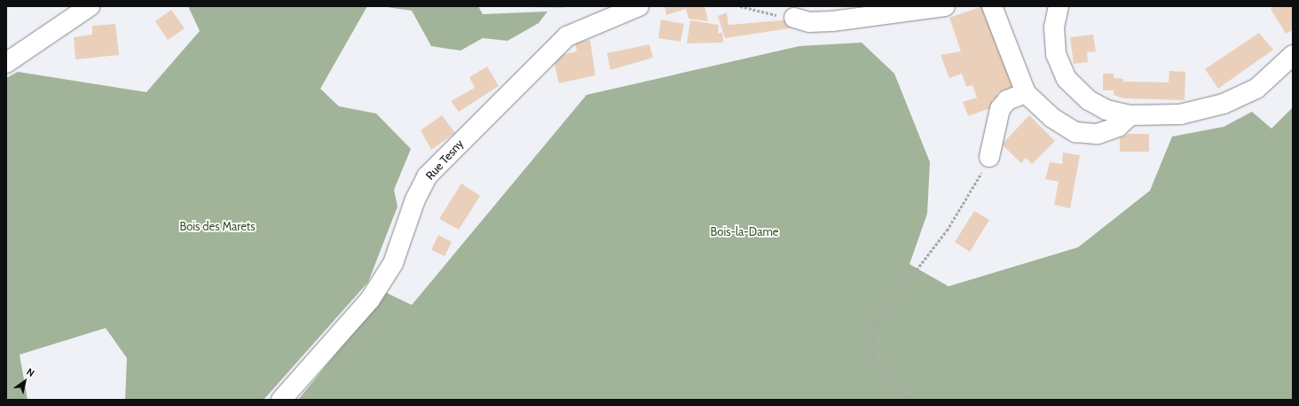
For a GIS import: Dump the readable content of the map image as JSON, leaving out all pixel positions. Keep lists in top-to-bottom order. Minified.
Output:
{"streets":{"street":["Rue Tesny"]},"parks":["Bois des Marets","Bois-la-Dame"],"north":"top right"}
